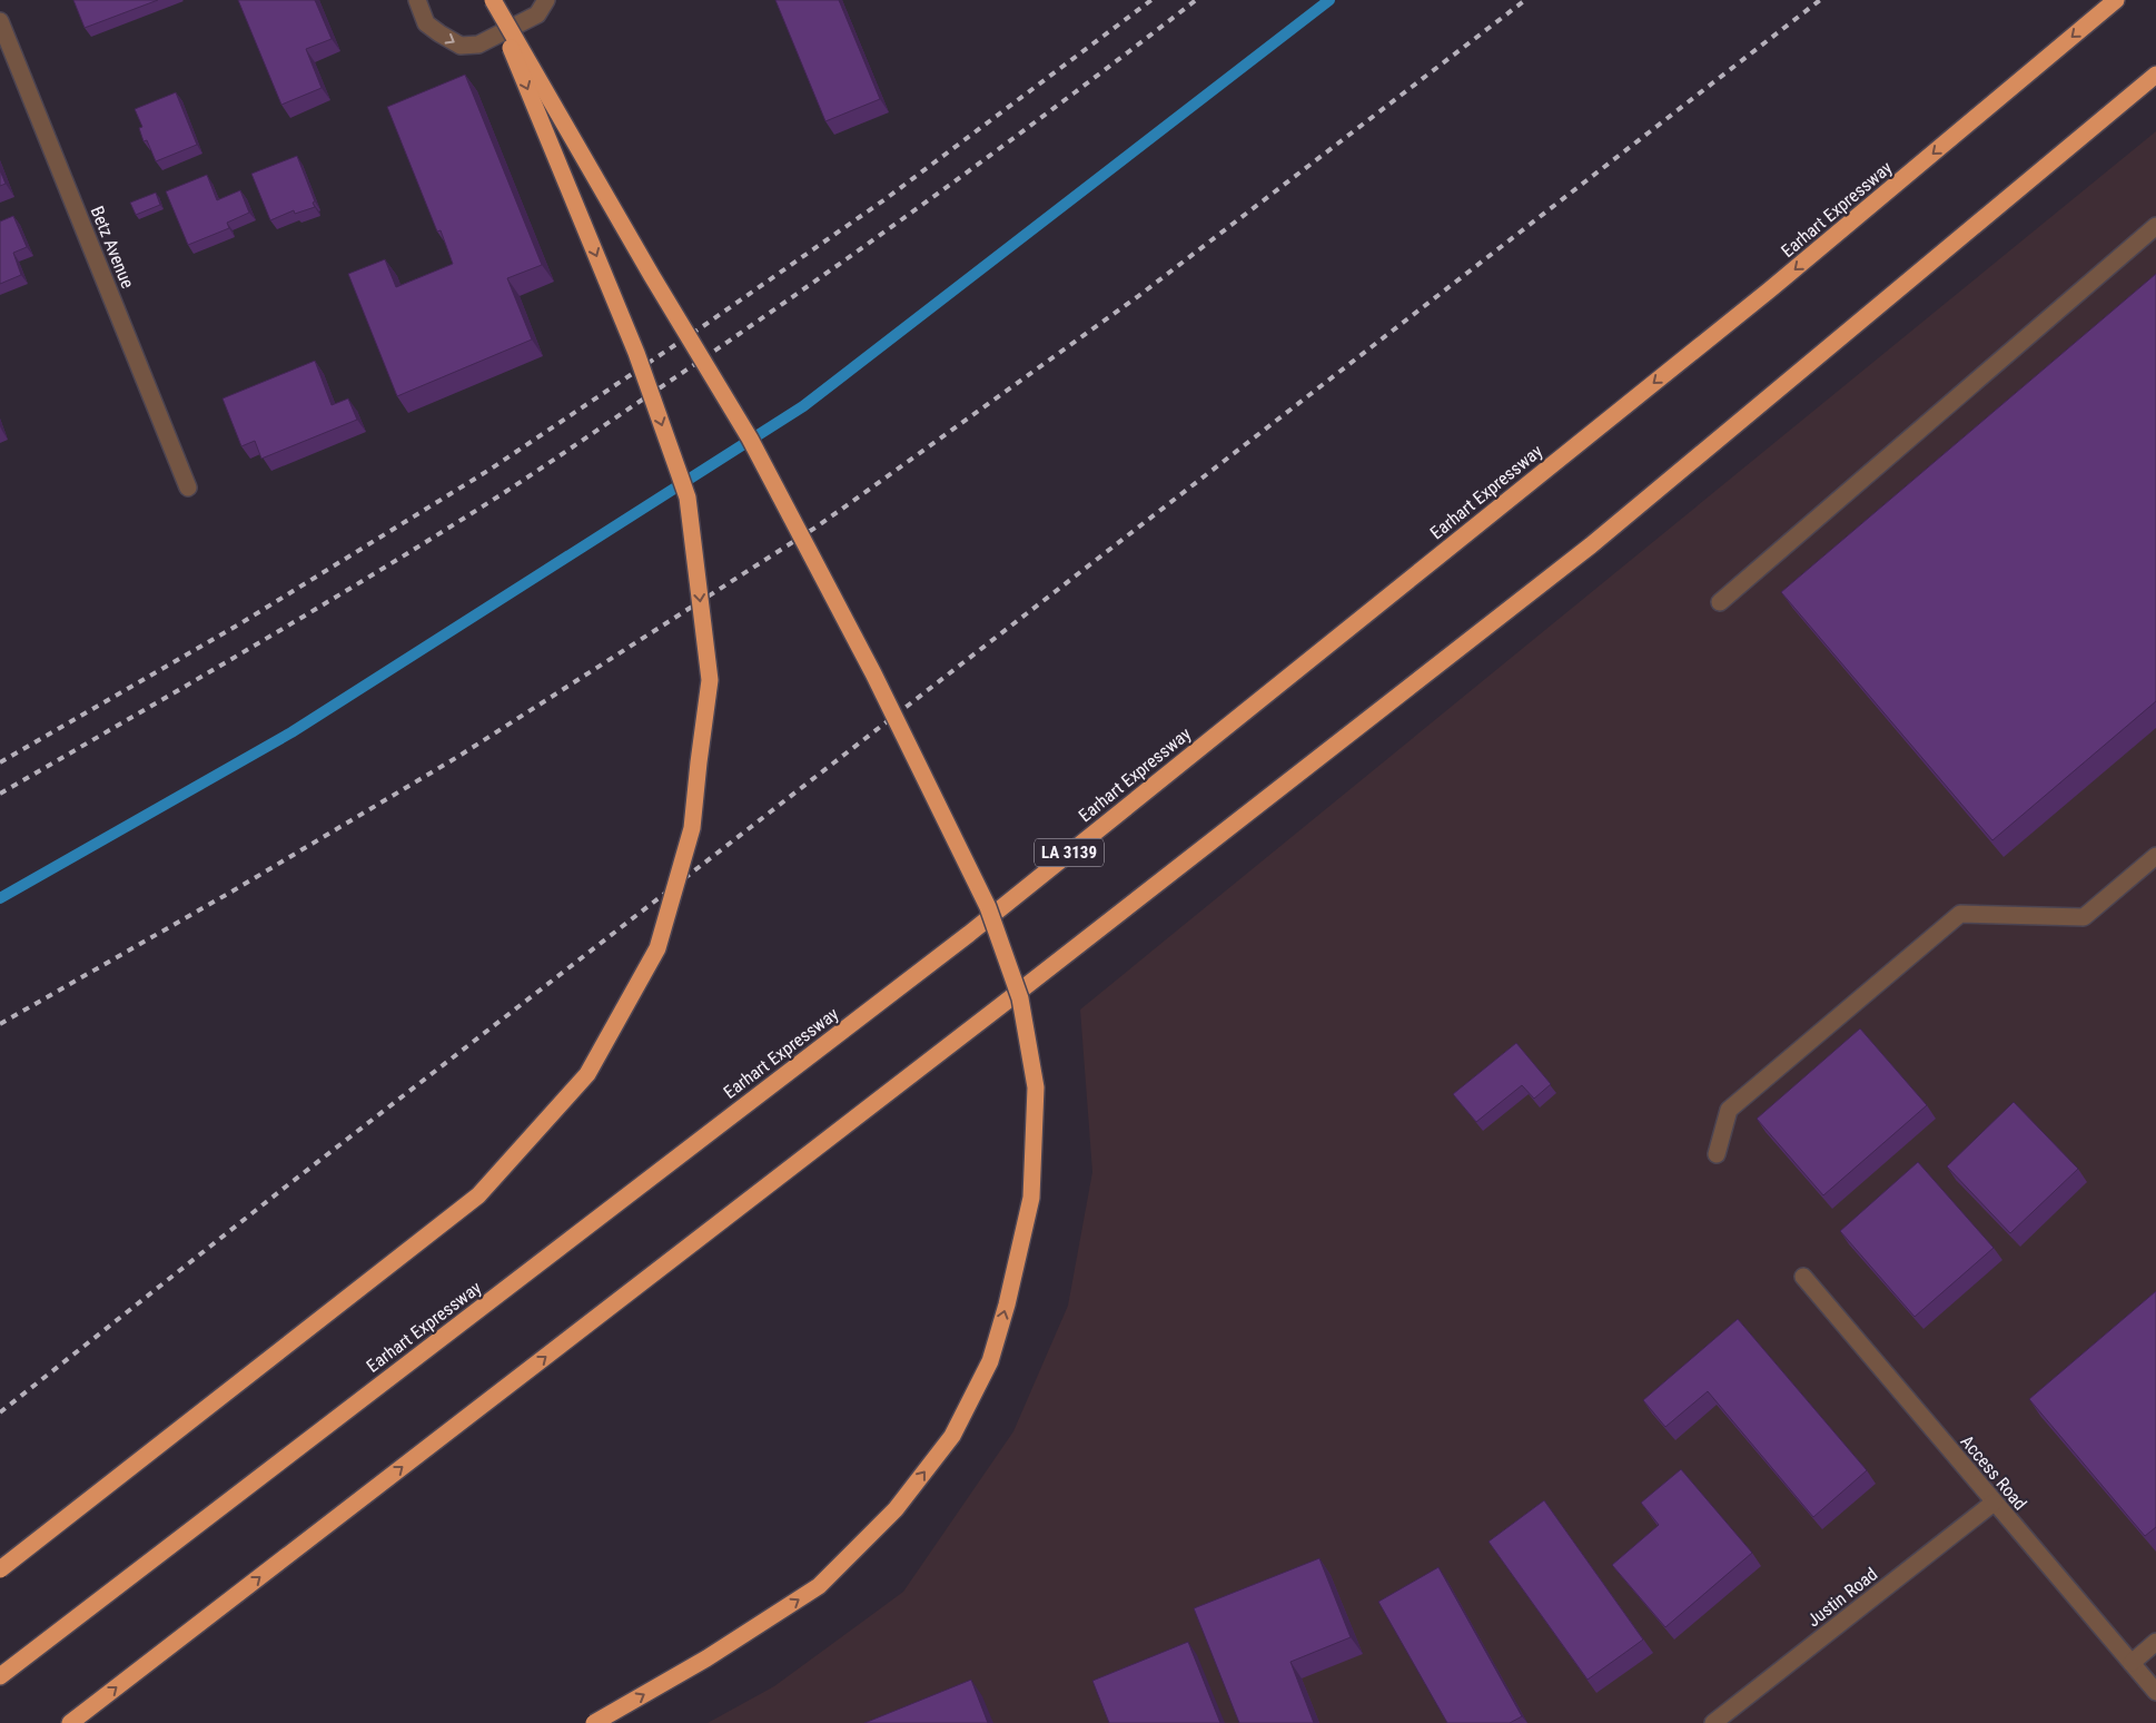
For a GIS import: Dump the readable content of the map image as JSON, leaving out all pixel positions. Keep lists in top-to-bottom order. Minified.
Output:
{"streets":{"highway":["Earhart Expressway","LA 3139"],"street":["Betz Avenue","Access Road","Justin Road"]},"crossings":[["Access Road","Justin Road"]]}
